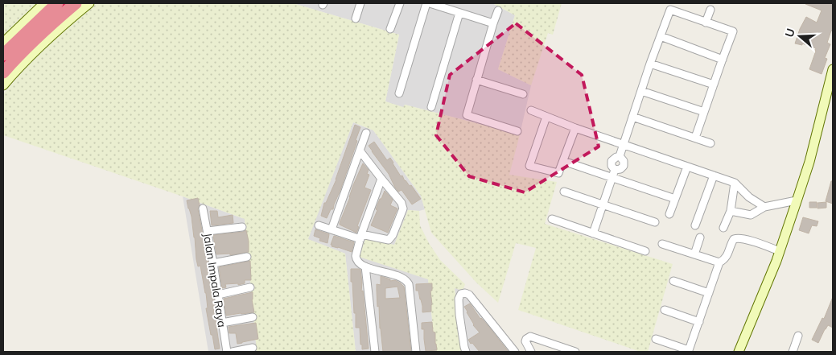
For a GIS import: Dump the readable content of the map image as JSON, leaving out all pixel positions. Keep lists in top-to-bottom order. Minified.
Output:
{"streets":{"street":["Jalan Impala Raya"]},"north":"left"}
